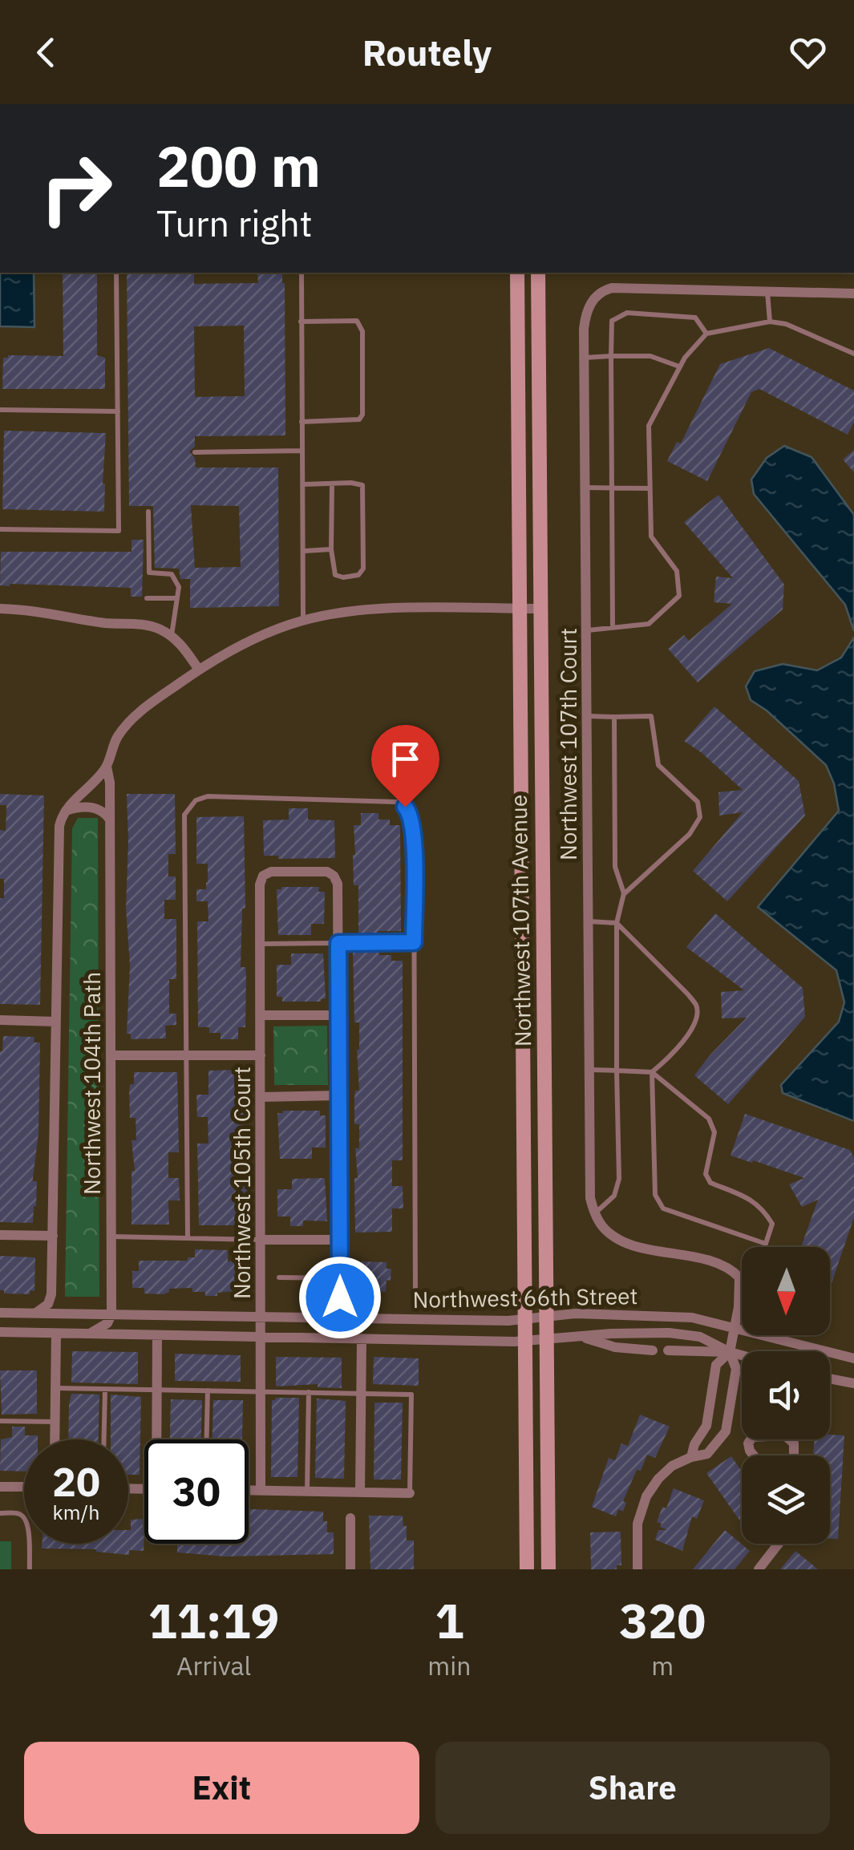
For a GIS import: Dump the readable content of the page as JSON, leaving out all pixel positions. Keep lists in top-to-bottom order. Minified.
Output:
{"streets":{"main road":["Northwest 107th Avenue"],"street":["Northwest 107th Court","Northwest 104th Path","Northwest 105th Court","Northwest 66th Street"]},"crossings":[["Northwest 107th Avenue","Northwest 66th Street"],["Northwest 104th Path","Northwest 66th Street"],["Northwest 105th Court","Northwest 66th Street"]],"north":"bottom","page":{"header":"Routely","turn":["200 m","Turn right"],"speed":"20 km/h","limit":"30","eta":["11:19","Arrival","1","min","320","m"],"buttons":["Exit","Share"]}}
